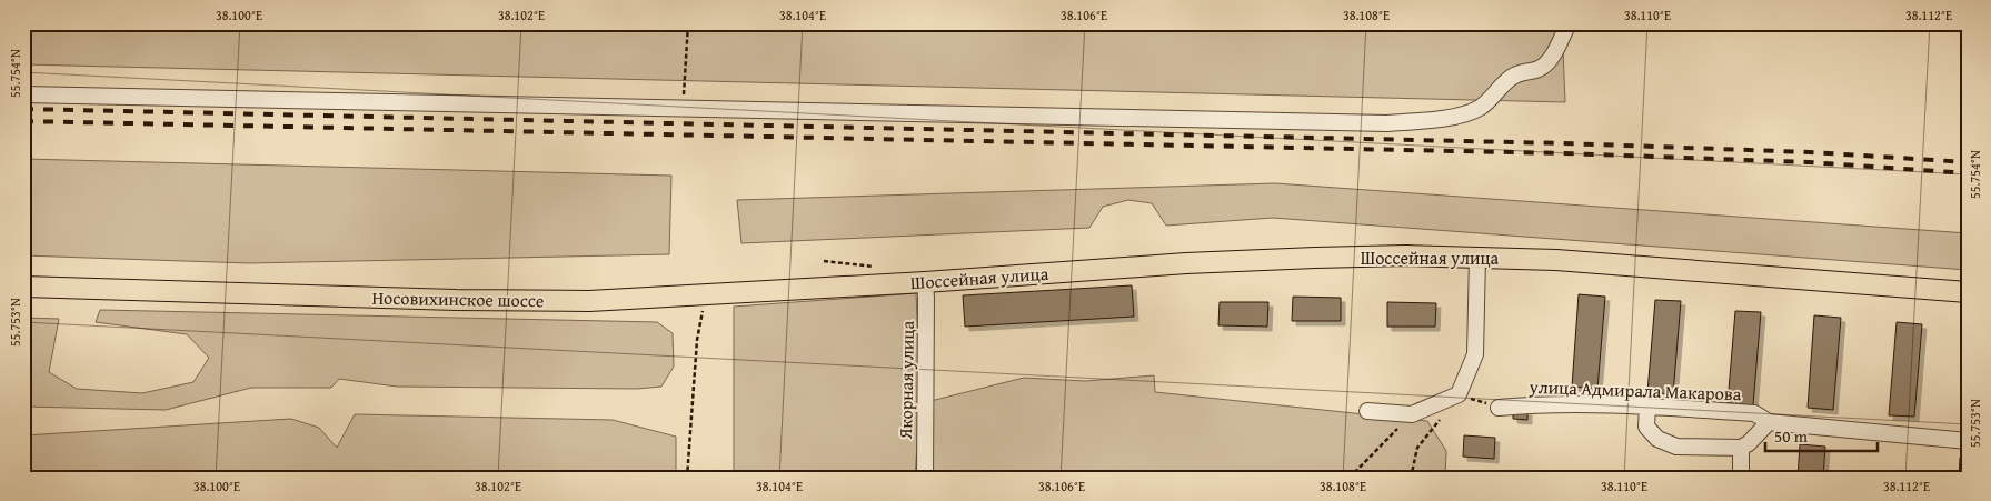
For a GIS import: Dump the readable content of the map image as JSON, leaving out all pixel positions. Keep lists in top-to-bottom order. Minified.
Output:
{"streets":{"main road":["Шоссейная улица","Носовихинское шоссе"],"street":["Якорная улица","улица Адмирала Макарова"]},"crossings":[["Шоссейная улица","Носовихинское шоссе"],["Шоссейная улица","Якорная улица"]],"scale_bar":"50 m","coordinates":["38.100°E","38.102°E","38.104°E","38.106°E","38.108°E","38.110°E","38.112°E","55.754°N","55.753°N"]}
